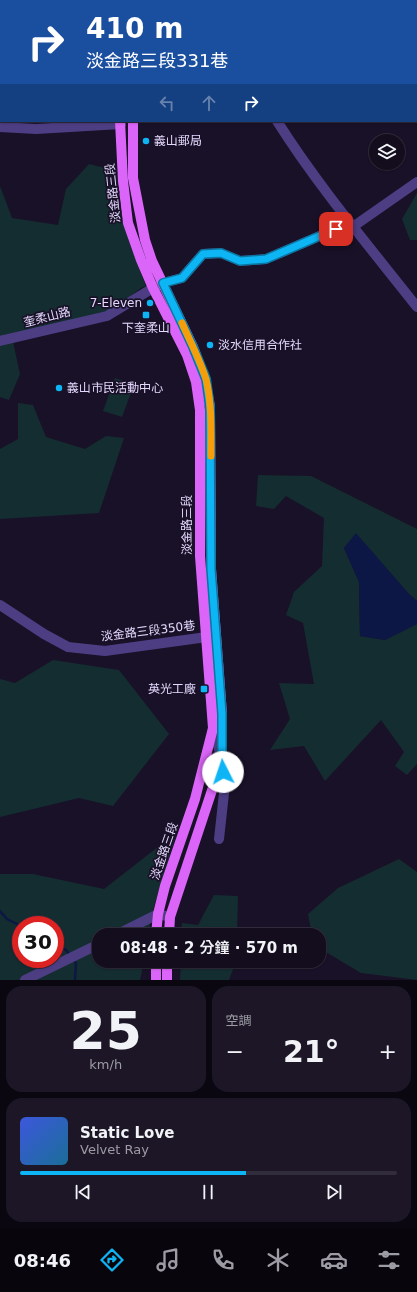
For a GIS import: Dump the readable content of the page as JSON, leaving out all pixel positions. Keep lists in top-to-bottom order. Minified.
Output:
{"streets":{"main road":["淡金路三段"],"street":["奎柔山路","淡金路三段350巷"]},"crossings":[["淡金路三段","奎柔山路"],["淡金路三段","淡金路三段350巷"]],"places":{"other":["義山郵局","7-Eleven","淡水信用合作社","義山市民活動中心"],"transit":["下奎柔山","英光工廠"]},"page":{"turn":["410 m","淡金路三段331巷"],"limit":"30","trip":"08:48 · 2 分鐘 · 570 m","tile":[["25","km/h"],"空調"],"heat":["−","21°","+"],"song":["Static Love","Velvet Ray"],"tabs":"08:46"}}
